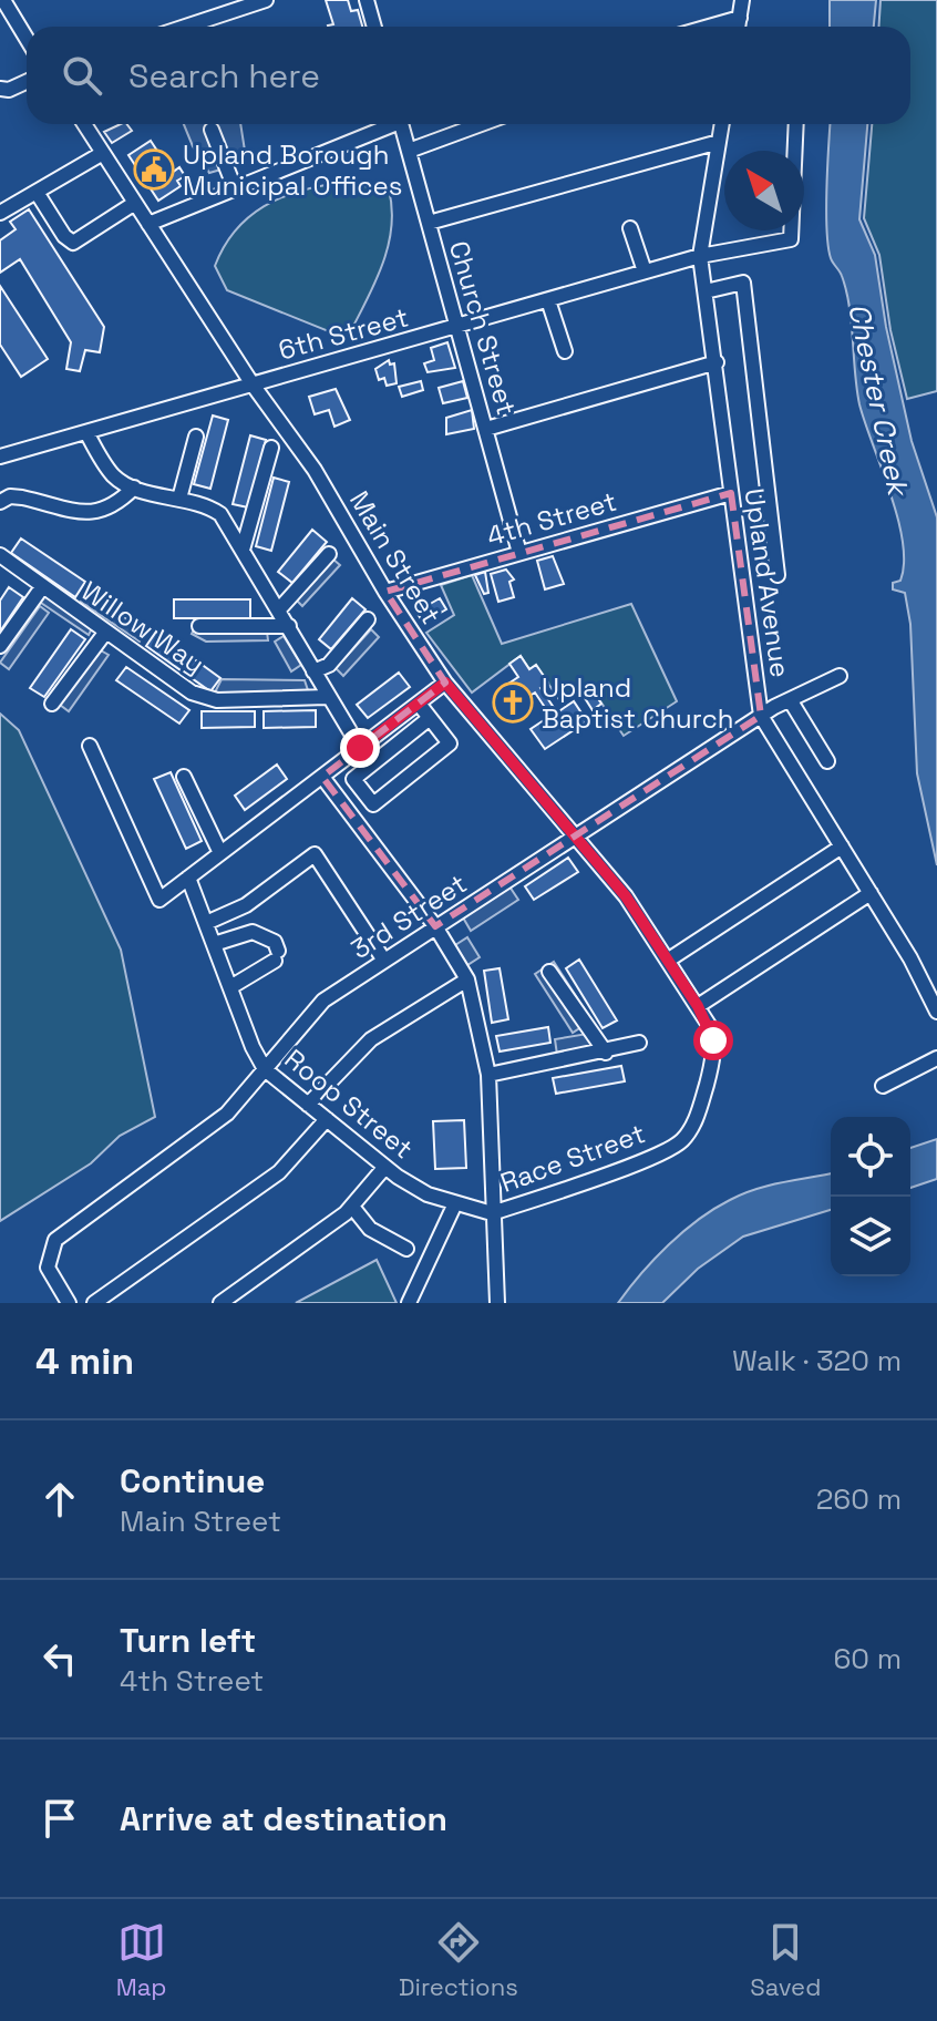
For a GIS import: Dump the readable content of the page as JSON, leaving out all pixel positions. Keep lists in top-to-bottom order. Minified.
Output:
{"streets":{"street":["Church Street","6th Street","4th Street","Main Street","Upland Avenue","Willow Way","3rd Street","Roop Street","Race Street"]},"crossings":[["Church Street","6th Street"],["Church Street","4th Street"],["6th Street","Main Street"],["6th Street","Upland Avenue"],["4th Street","Main Street"],["4th Street","Upland Avenue"],["Main Street","3rd Street"],["Main Street","Race Street"],["Upland Avenue","3rd Street"],["3rd Street","Roop Street"],["Roop Street","Race Street"]],"water":["Chester Creek"],"places":{"public building":["Upland Borough Municipal Offices"],"church":["Upland Baptist Church"]},"north":"top left","page":{"search":"Search here","heading":["4 min","Walk · 320 m"],"list":[["Continue","Main Street","260 m"],["Turn left","4th Street","60 m"],"Arrive at destination"],"nav":["Map","Directions","Saved"]}}
